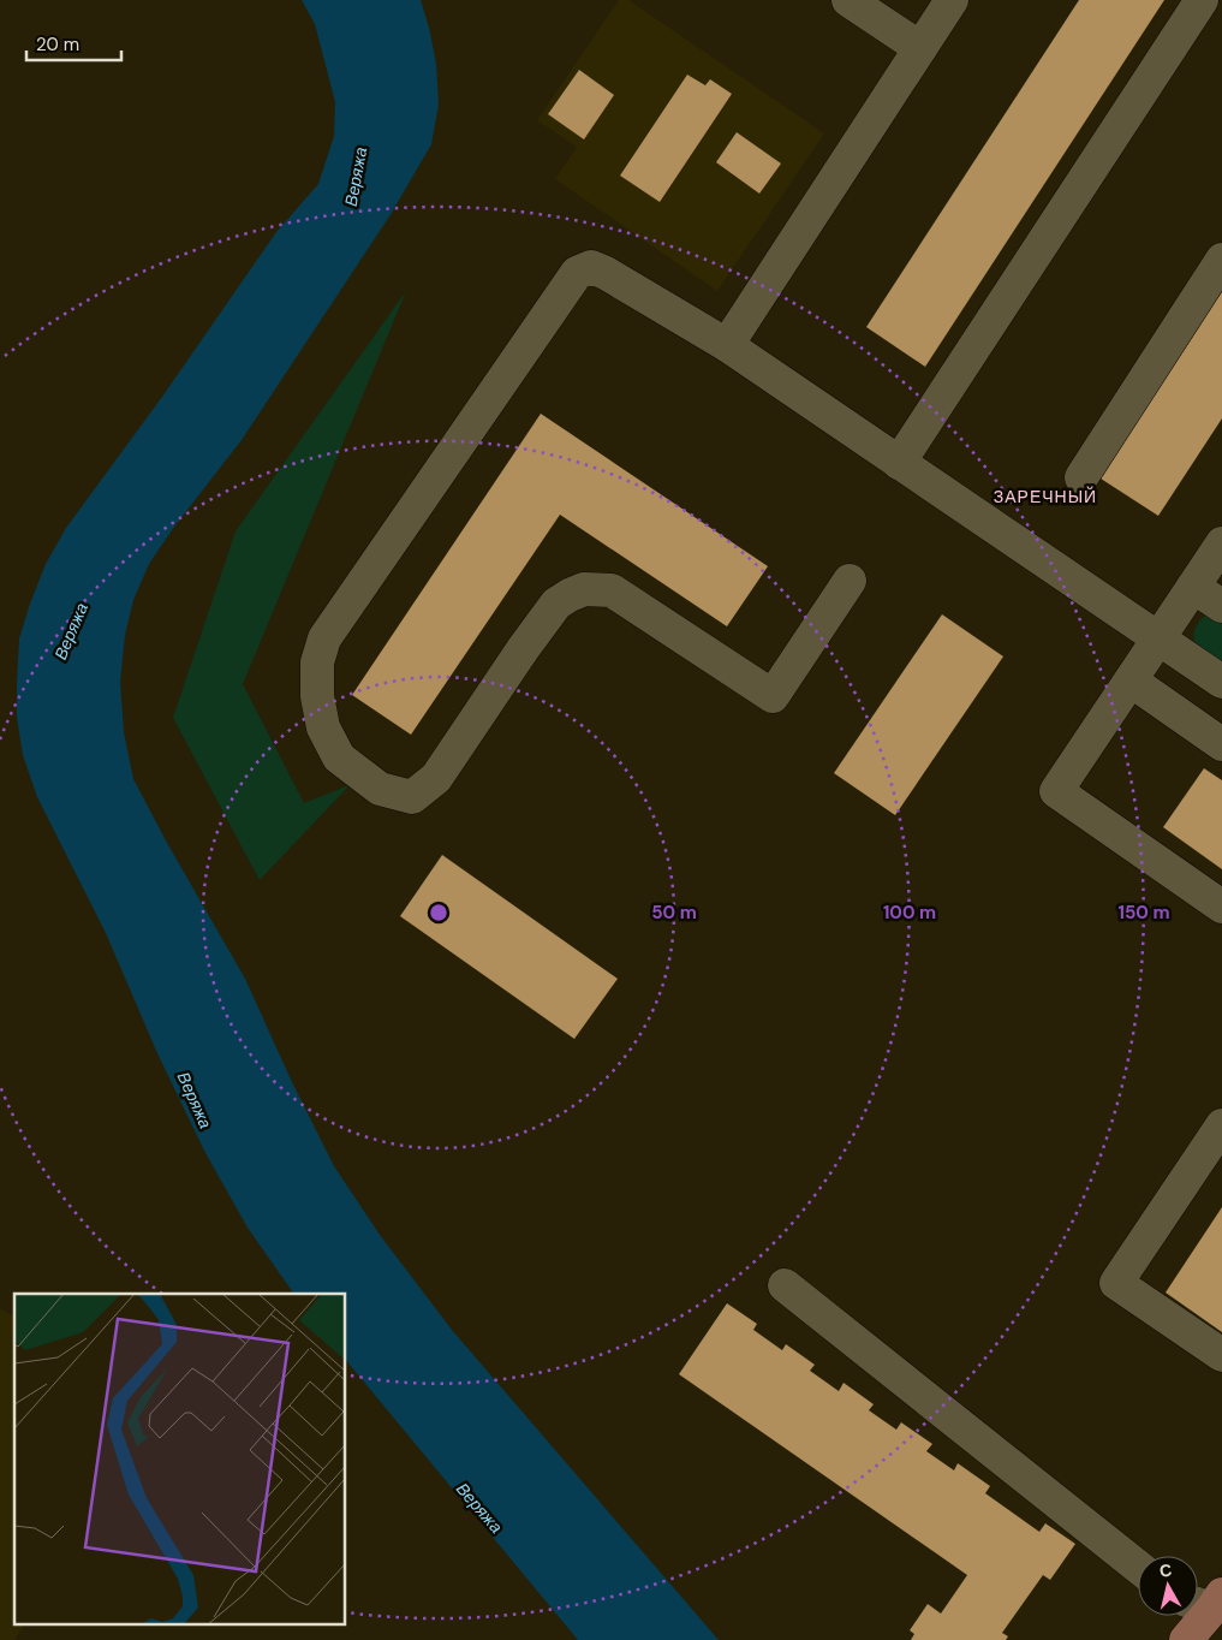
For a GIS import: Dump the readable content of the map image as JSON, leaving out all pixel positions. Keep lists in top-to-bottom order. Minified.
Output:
{"districts":["ЗАРЕЧНЫЙ"],"water":["Веряжа"],"scale_bar":"20 m","north":"top","rings":["50 m","100 m","150 m"]}
